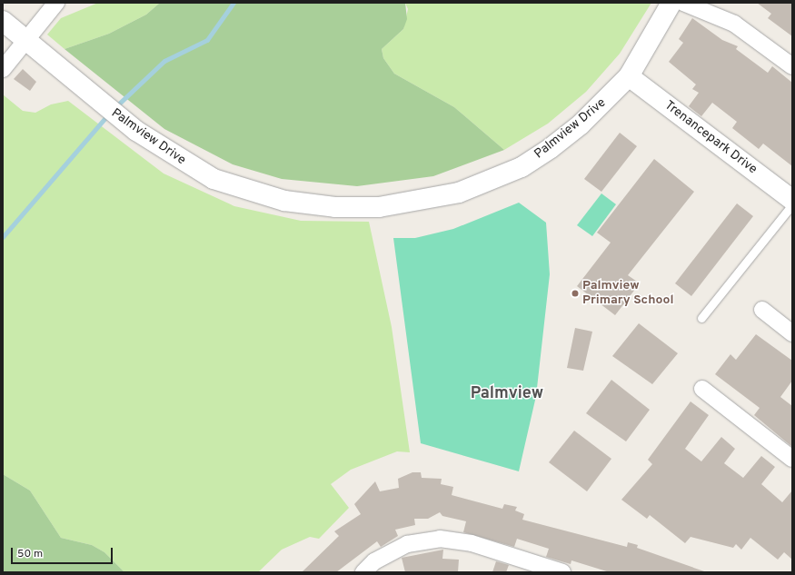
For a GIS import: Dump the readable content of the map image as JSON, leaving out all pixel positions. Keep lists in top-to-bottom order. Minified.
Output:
{"streets":{"street":["Palmview Drive","Trenancepark Drive"]},"crossings":[["Palmview Drive","Trenancepark Drive"]],"districts":["Palmview"],"places":["Palmview Primary School"],"scale_bar":"50 m"}
